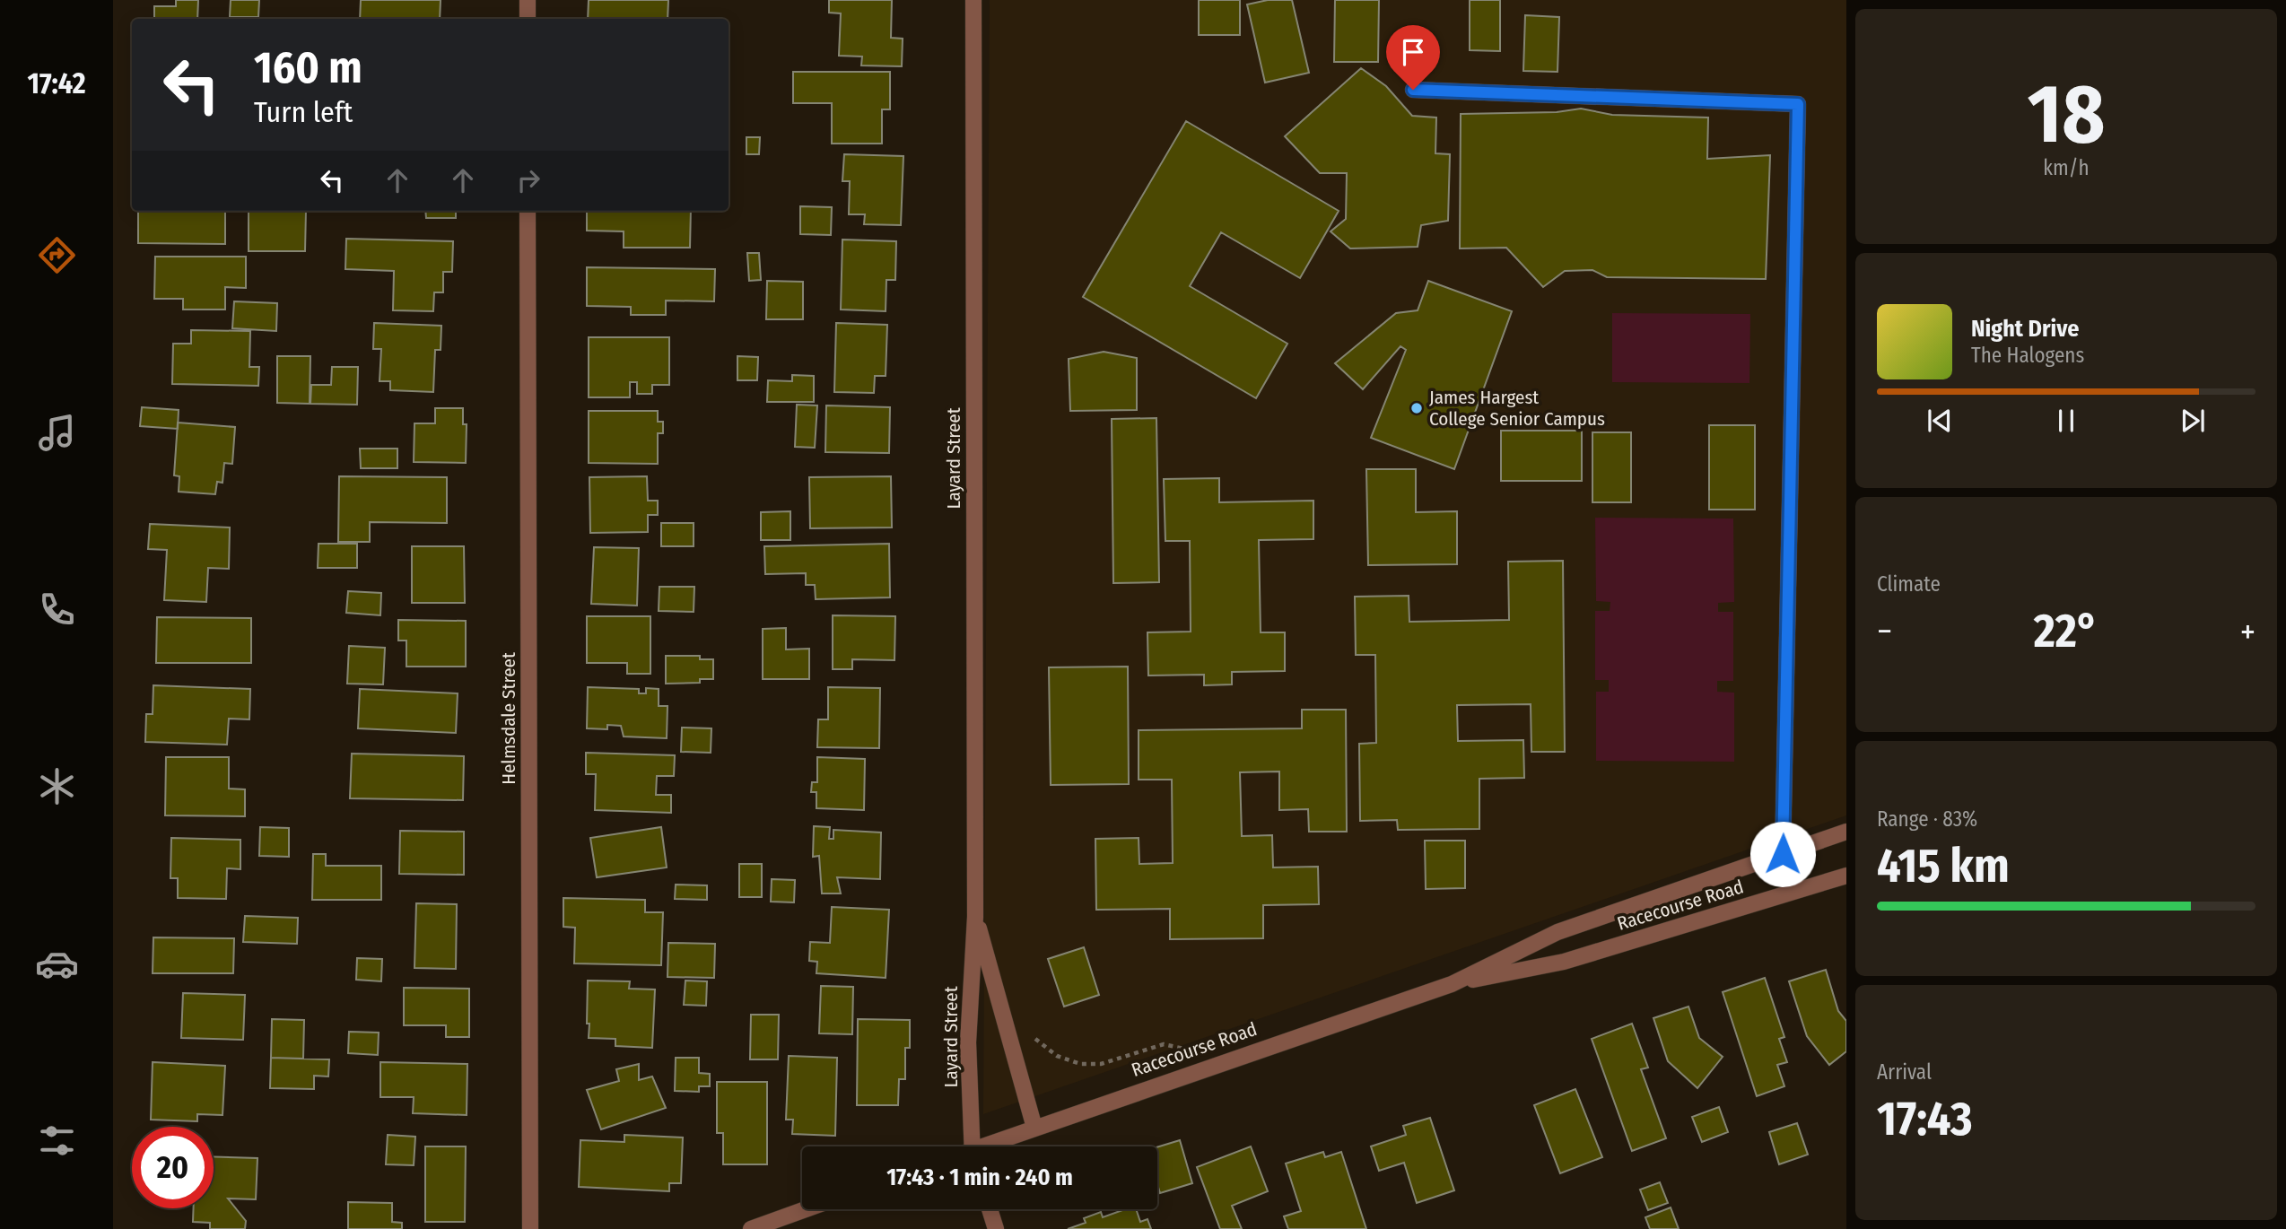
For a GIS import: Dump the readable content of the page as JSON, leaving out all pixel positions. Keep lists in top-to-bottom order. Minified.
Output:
{"streets":{"street":["Layard Street","Helmsdale Street","Racecourse Road"]},"crossings":[["Layard Street","Racecourse Road"]],"places":["James Hargest College Senior Campus"],"page":{"tabs":"17:42","tile":[["18","km/h"],"Climate",["Range · 83%","415 km"],["Arrival","17:43"]],"turn":["160 m","Turn left"],"song":["Night Drive","The Halogens"],"heat":["−","22°","+"],"limit":"20","trip":"17:43 · 1 min · 240 m"}}
